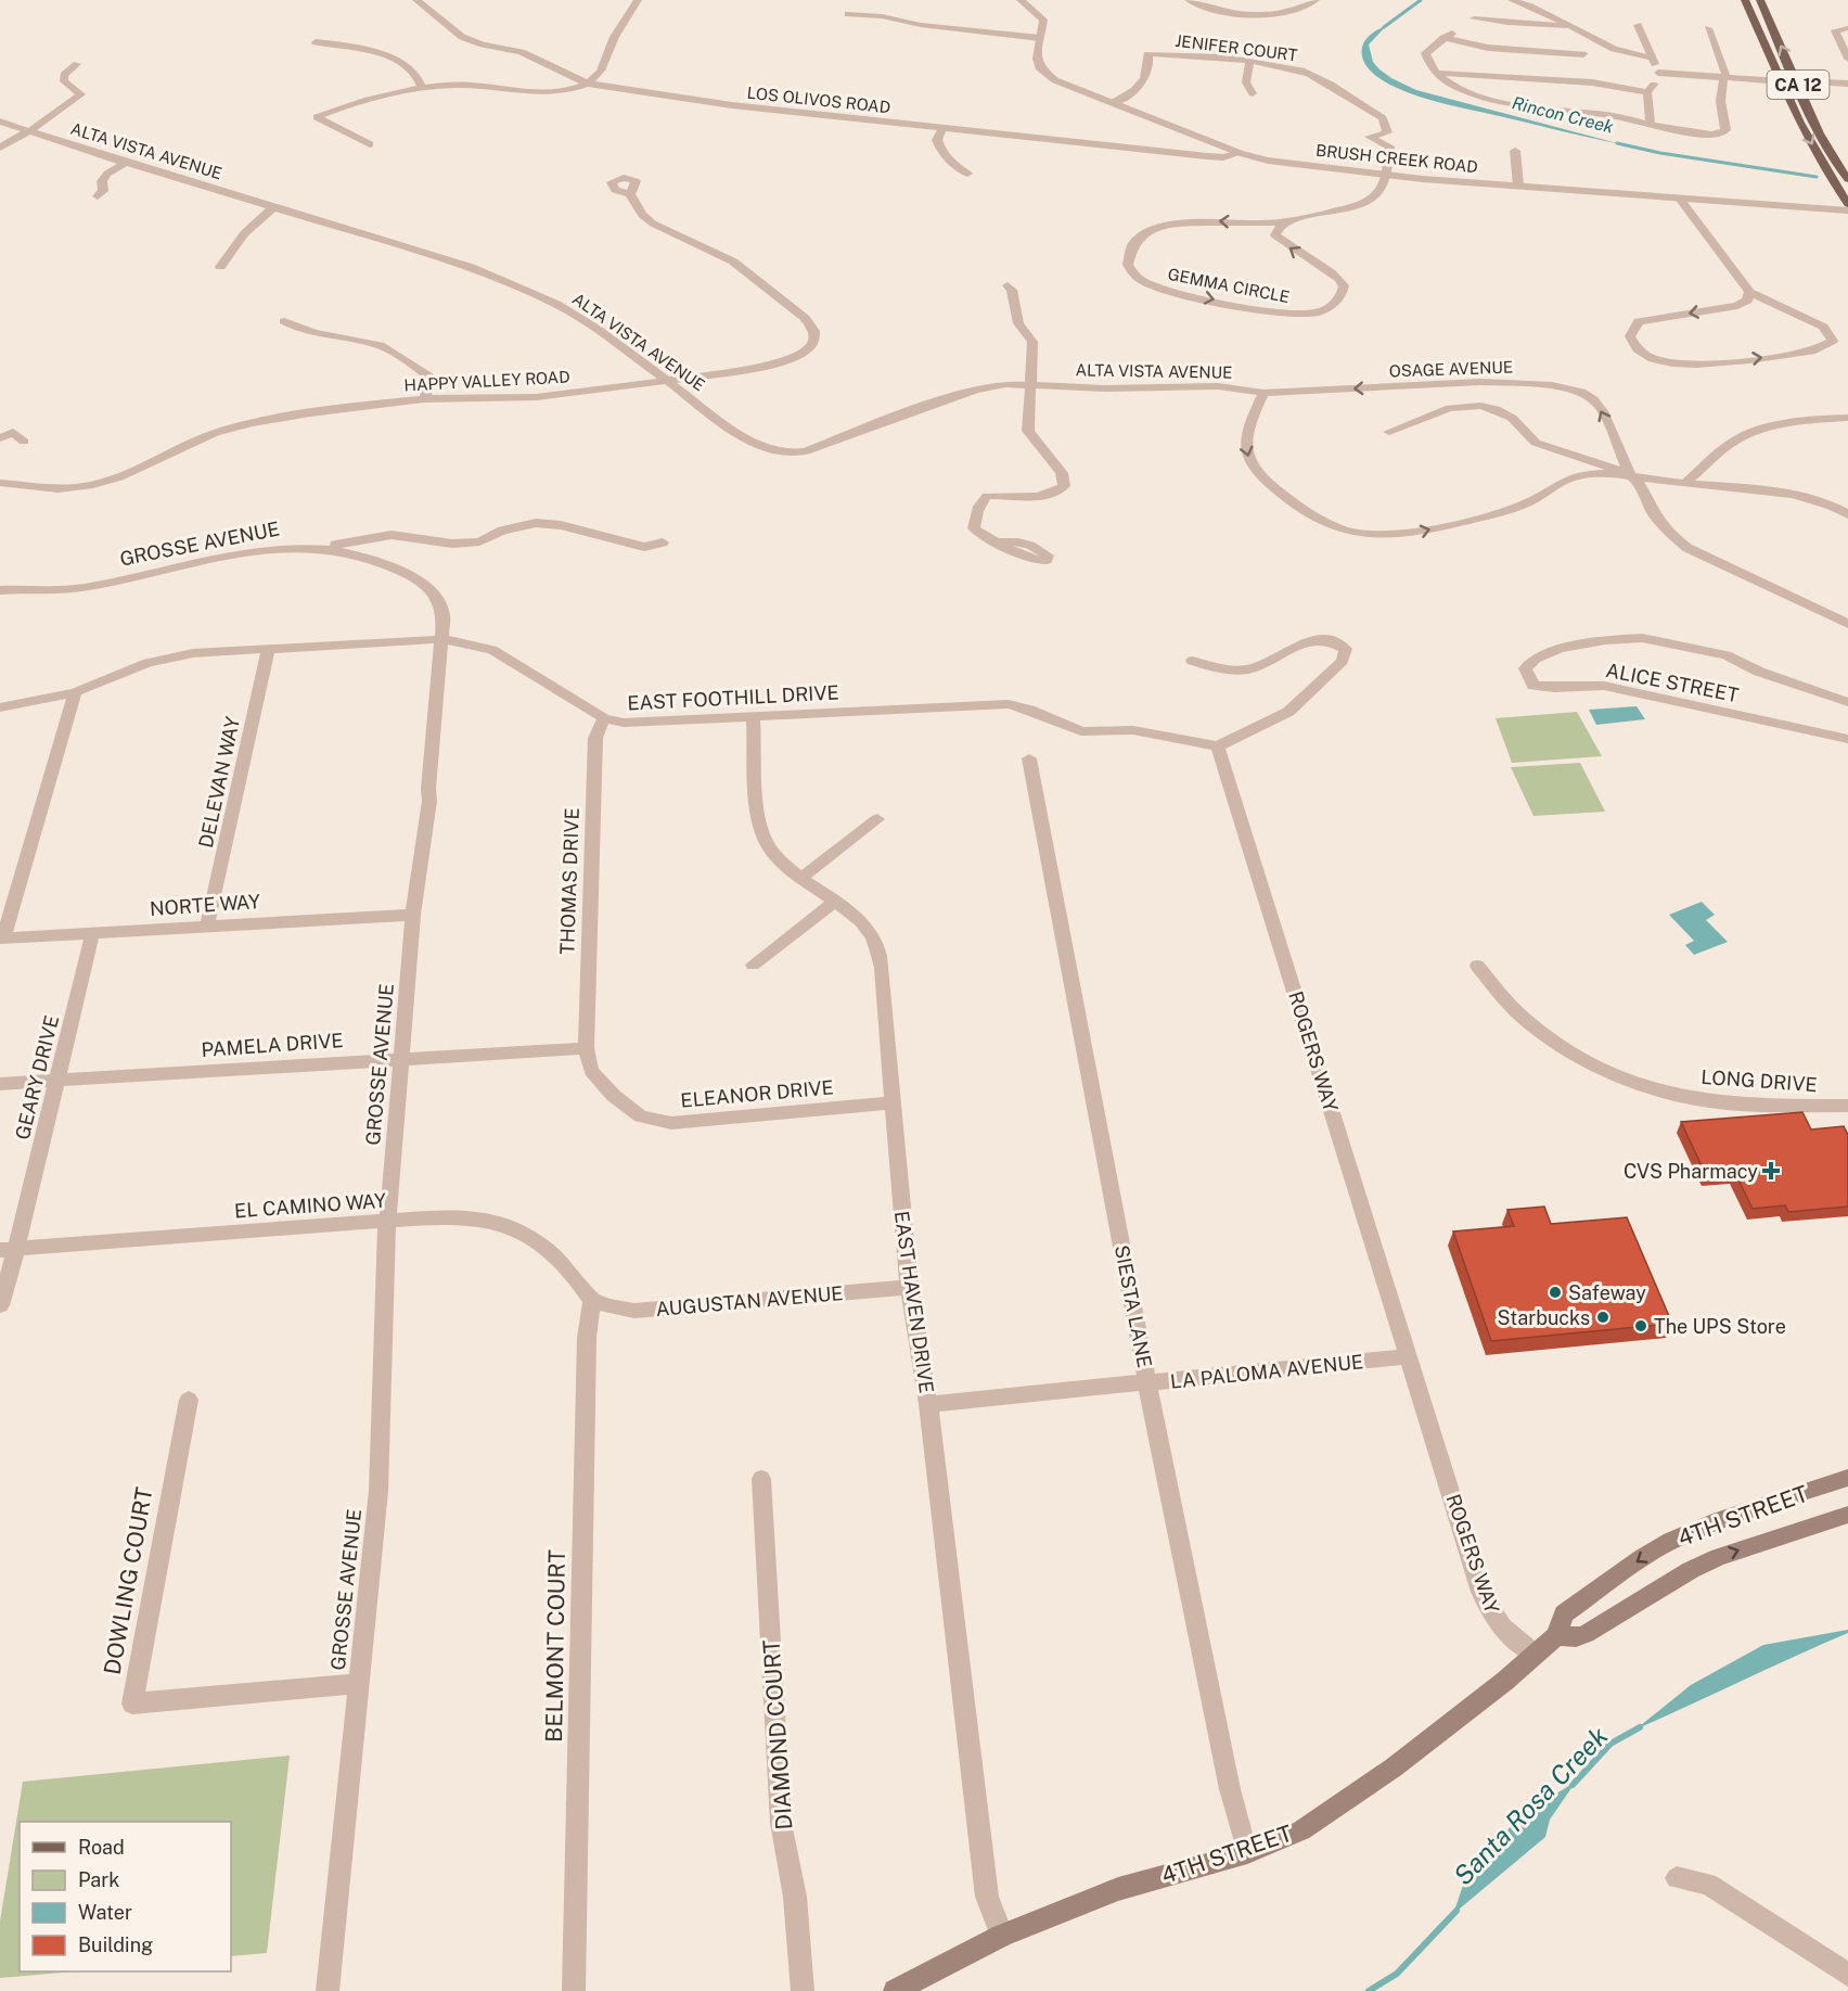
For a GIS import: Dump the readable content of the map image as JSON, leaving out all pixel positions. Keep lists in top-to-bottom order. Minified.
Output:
{"streets":{"main road":["CA 12","4TH STREET"],"street":["JENIFER COURT","LOS OLIVOS ROAD","ALTA VISTA AVENUE","BRUSH CREEK ROAD","GEMMA CIRCLE","OSAGE AVENUE","HAPPY VALLEY ROAD","GROSSE AVENUE","ALICE STREET","EAST FOOTHILL DRIVE","DELEVAN WAY","THOMAS DRIVE","NORTE WAY","PAMELA DRIVE","ROGERS WAY","GEARY DRIVE","LONG DRIVE","ELEANOR DRIVE","EL CAMINO WAY","AUGUSTAN AVENUE","EAST HAVEN DRIVE","SIESTA LANE","LA PALOMA AVENUE","DOWLING COURT","BELMONT COURT","DIAMOND COURT"]},"crossings":[["JENIFER COURT","BRUSH CREEK ROAD"],["JENIFER COURT","GEMMA CIRCLE"],["LOS OLIVOS ROAD","BRUSH CREEK ROAD"],["ALTA VISTA AVENUE","OSAGE AVENUE"],["ALTA VISTA AVENUE","HAPPY VALLEY ROAD"],["BRUSH CREEK ROAD","GEMMA CIRCLE"],["GROSSE AVENUE","EAST FOOTHILL DRIVE"],["GROSSE AVENUE","NORTE WAY"],["GROSSE AVENUE","PAMELA DRIVE"],["GROSSE AVENUE","EL CAMINO WAY"],["GROSSE AVENUE","DOWLING COURT"],["EAST FOOTHILL DRIVE","DELEVAN WAY"],["EAST FOOTHILL DRIVE","THOMAS DRIVE"],["EAST FOOTHILL DRIVE","ROGERS WAY"],["EAST FOOTHILL DRIVE","EAST HAVEN DRIVE"],["DELEVAN WAY","NORTE WAY"],["THOMAS DRIVE","PAMELA DRIVE"],["THOMAS DRIVE","ELEANOR DRIVE"],["NORTE WAY","GEARY DRIVE"],["PAMELA DRIVE","GEARY DRIVE"],["PAMELA DRIVE","ELEANOR DRIVE"],["ROGERS WAY","LA PALOMA AVENUE"],["ROGERS WAY","4TH STREET"],["GEARY DRIVE","EL CAMINO WAY"],["ELEANOR DRIVE","EAST HAVEN DRIVE"],["EL CAMINO WAY","AUGUSTAN AVENUE"],["EL CAMINO WAY","BELMONT COURT"],["AUGUSTAN AVENUE","EAST HAVEN DRIVE"],["AUGUSTAN AVENUE","BELMONT COURT"],["EAST HAVEN DRIVE","LA PALOMA AVENUE"],["EAST HAVEN DRIVE","4TH STREET"],["SIESTA LANE","LA PALOMA AVENUE"],["SIESTA LANE","4TH STREET"]],"water":["Rincon Creek","Santa Rosa Creek"],"places":{"health":["CVS Pharmacy"],"other":["Safeway","Starbucks","The UPS Store"]},"legend":["Road","Park","Water","Building"]}
